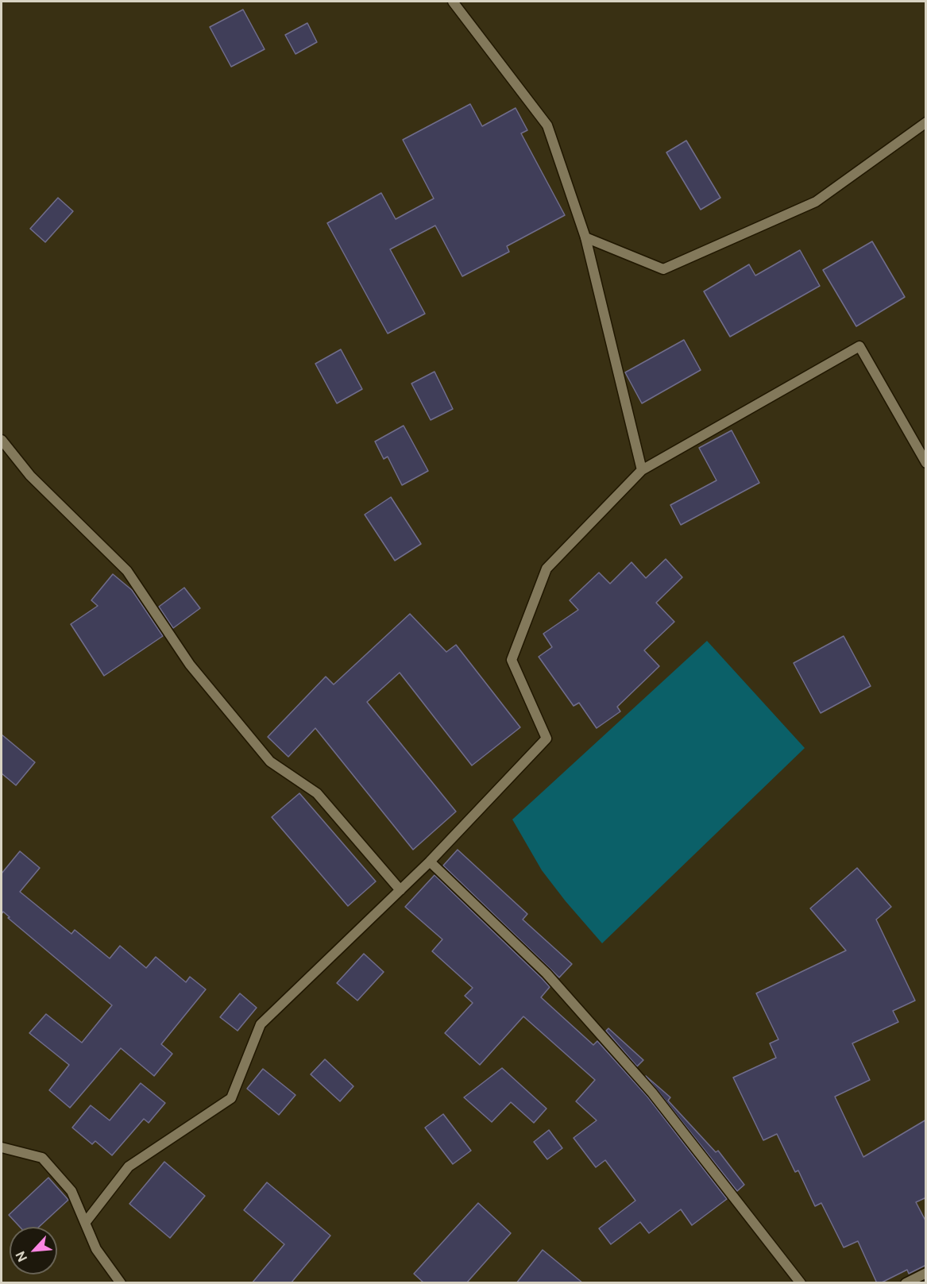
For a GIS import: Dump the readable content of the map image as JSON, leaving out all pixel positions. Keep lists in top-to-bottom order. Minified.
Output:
{"north":"bottom left"}
